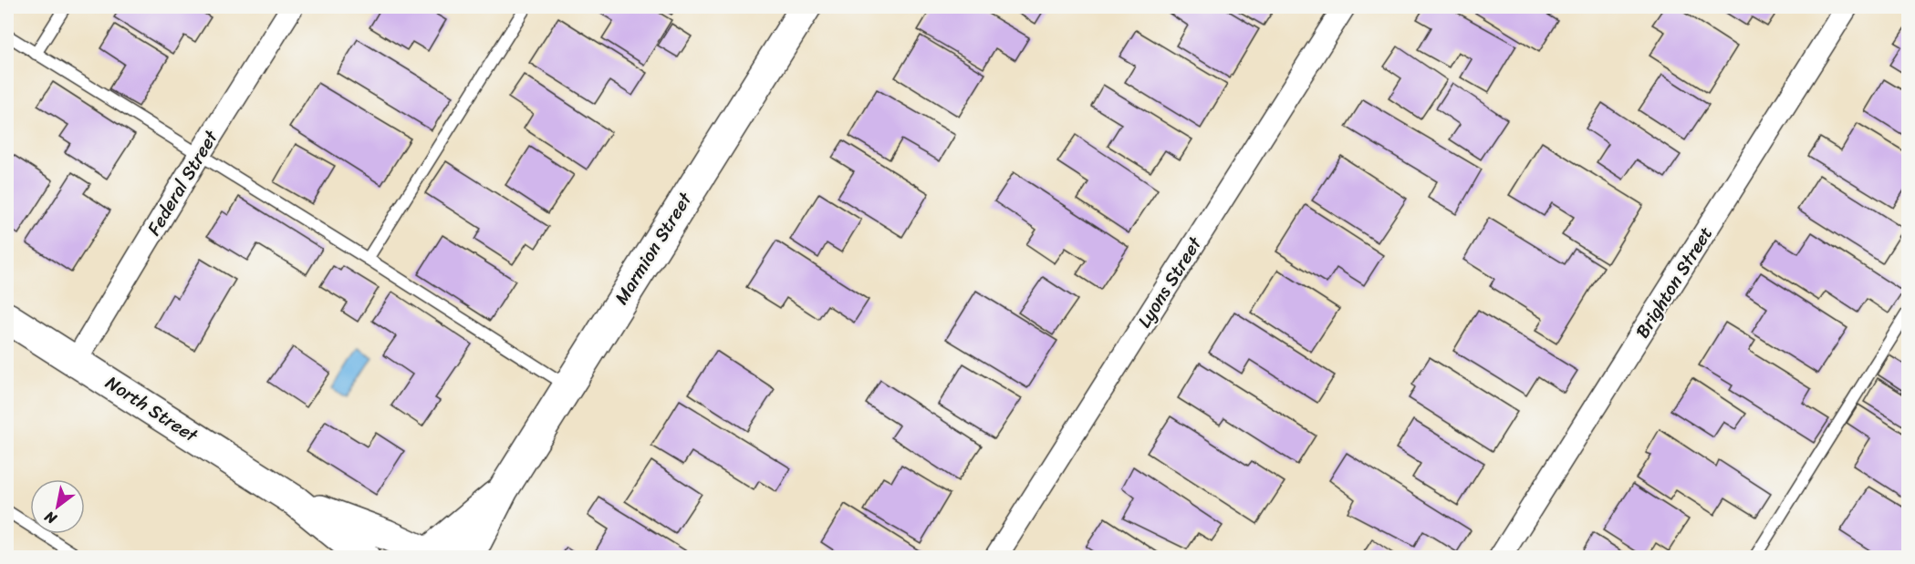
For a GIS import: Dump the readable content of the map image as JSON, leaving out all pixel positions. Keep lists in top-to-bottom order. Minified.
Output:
{"streets":{"street":["Federal Street","Marmion Street","Lyons Street","Brighton Street","North Street"]},"crossings":[["Federal Street","North Street"],["Marmion Street","North Street"]],"north":"bottom left"}
